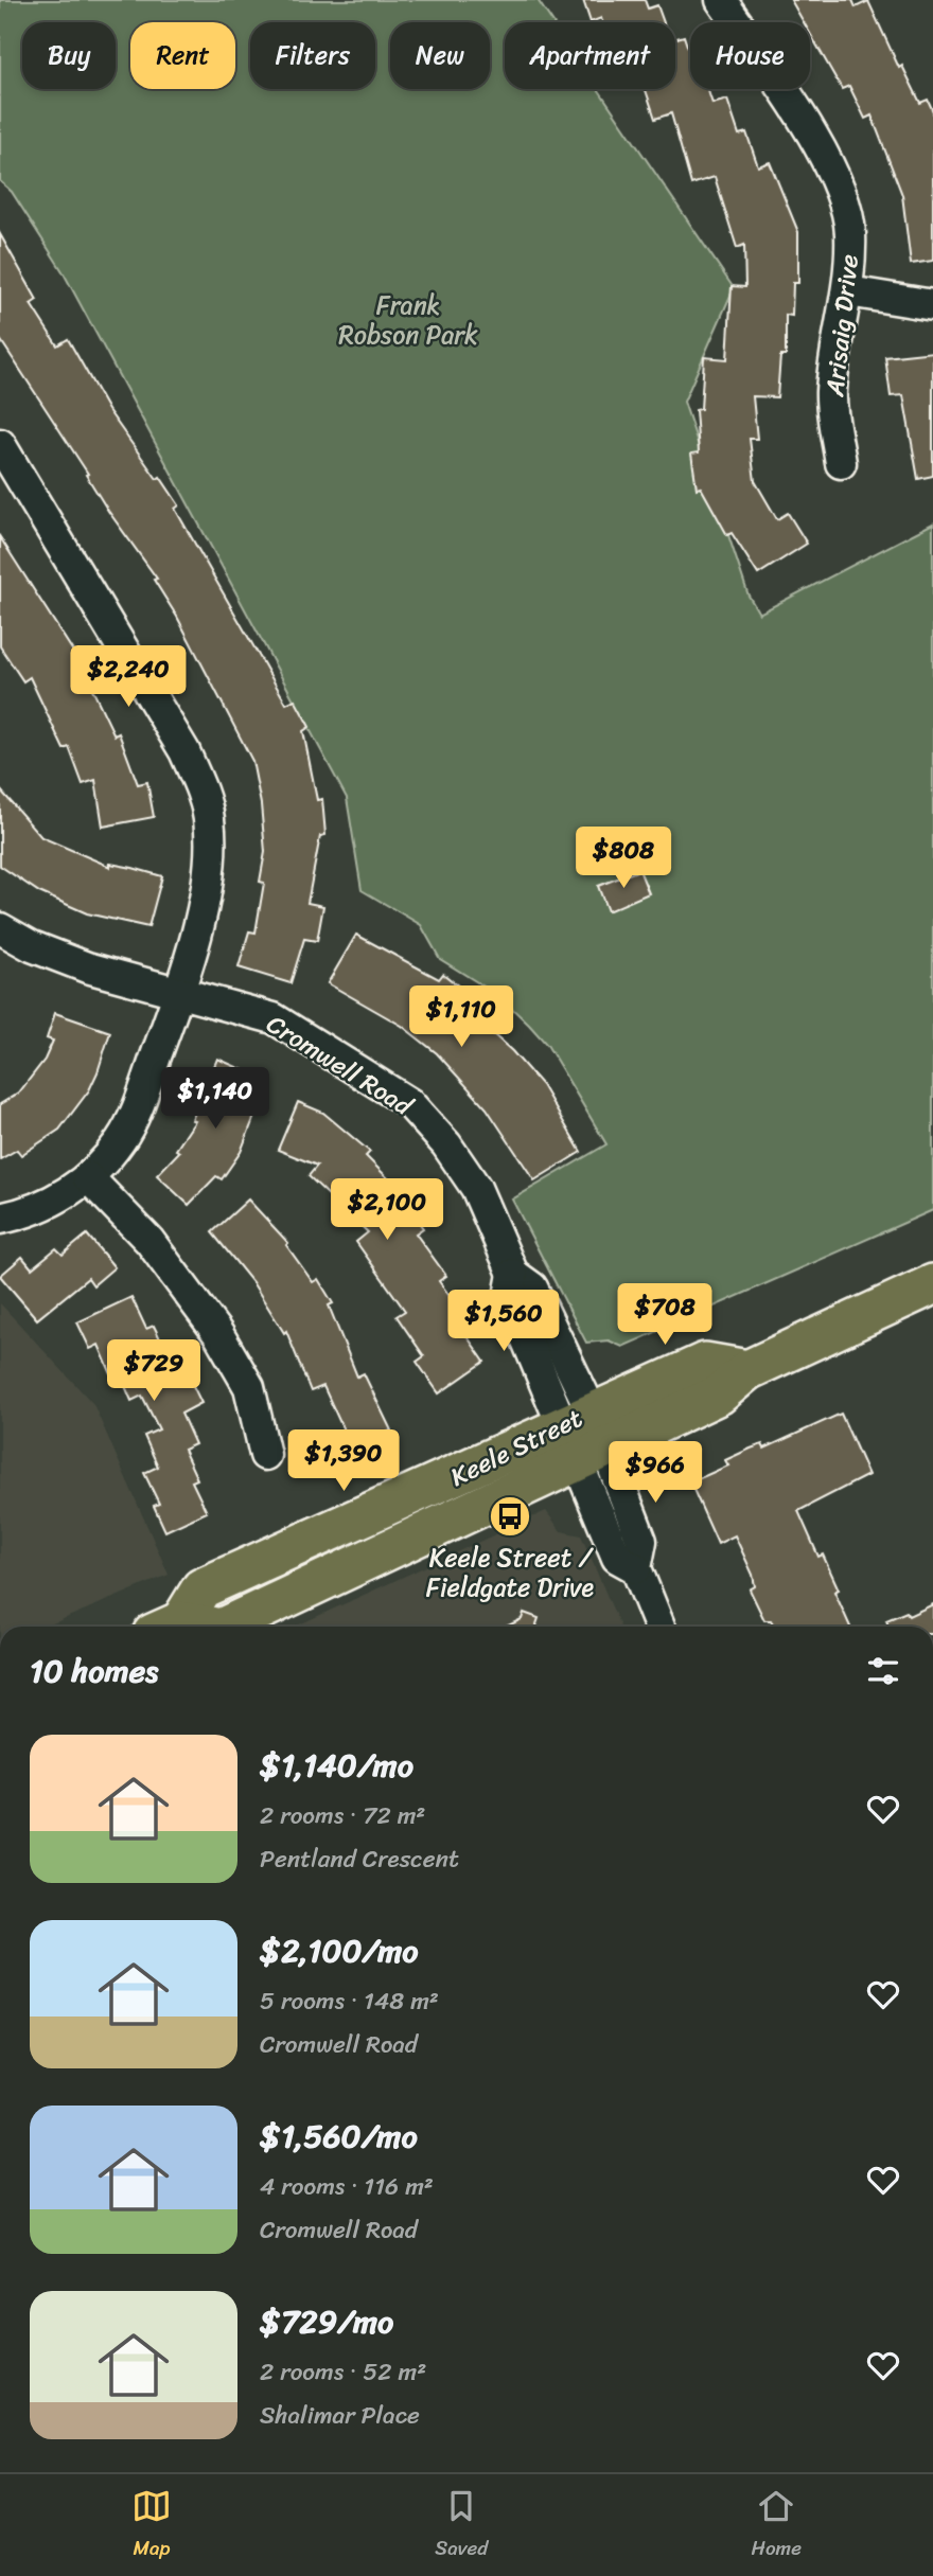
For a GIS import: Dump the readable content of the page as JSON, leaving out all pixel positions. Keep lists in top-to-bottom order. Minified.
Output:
{"streets":{"main road":["Keele Street"],"street":["Arisaig Drive","Cromwell Road"]},"crossings":[["Cromwell Road","Keele Street"]],"parks":["Frank Robson Park"],"places":{"bus stop":["Keele Street / Fieldgate Drive"]},"page":{"chip":["Buy","Rent","Filters","New","Apartment","House"],"price":["$2,240","$808","$1,110","$1,140","$2,100","$708","$1,560","$729","$1,390","$966"],"heading":"10 homes","list":[{"name":"$1,140/mo","note":"2 rooms · 72 m² · Pentland Crescent"},{"name":"$2,100/mo","note":"5 rooms · 148 m² · Cromwell Road"},{"name":"$1,560/mo","note":"4 rooms · 116 m² · Cromwell Road"},{"name":"$729/mo","note":"2 rooms · 52 m² · Shalimar Place"}],"tabs":["Map","Saved","Home"]}}
